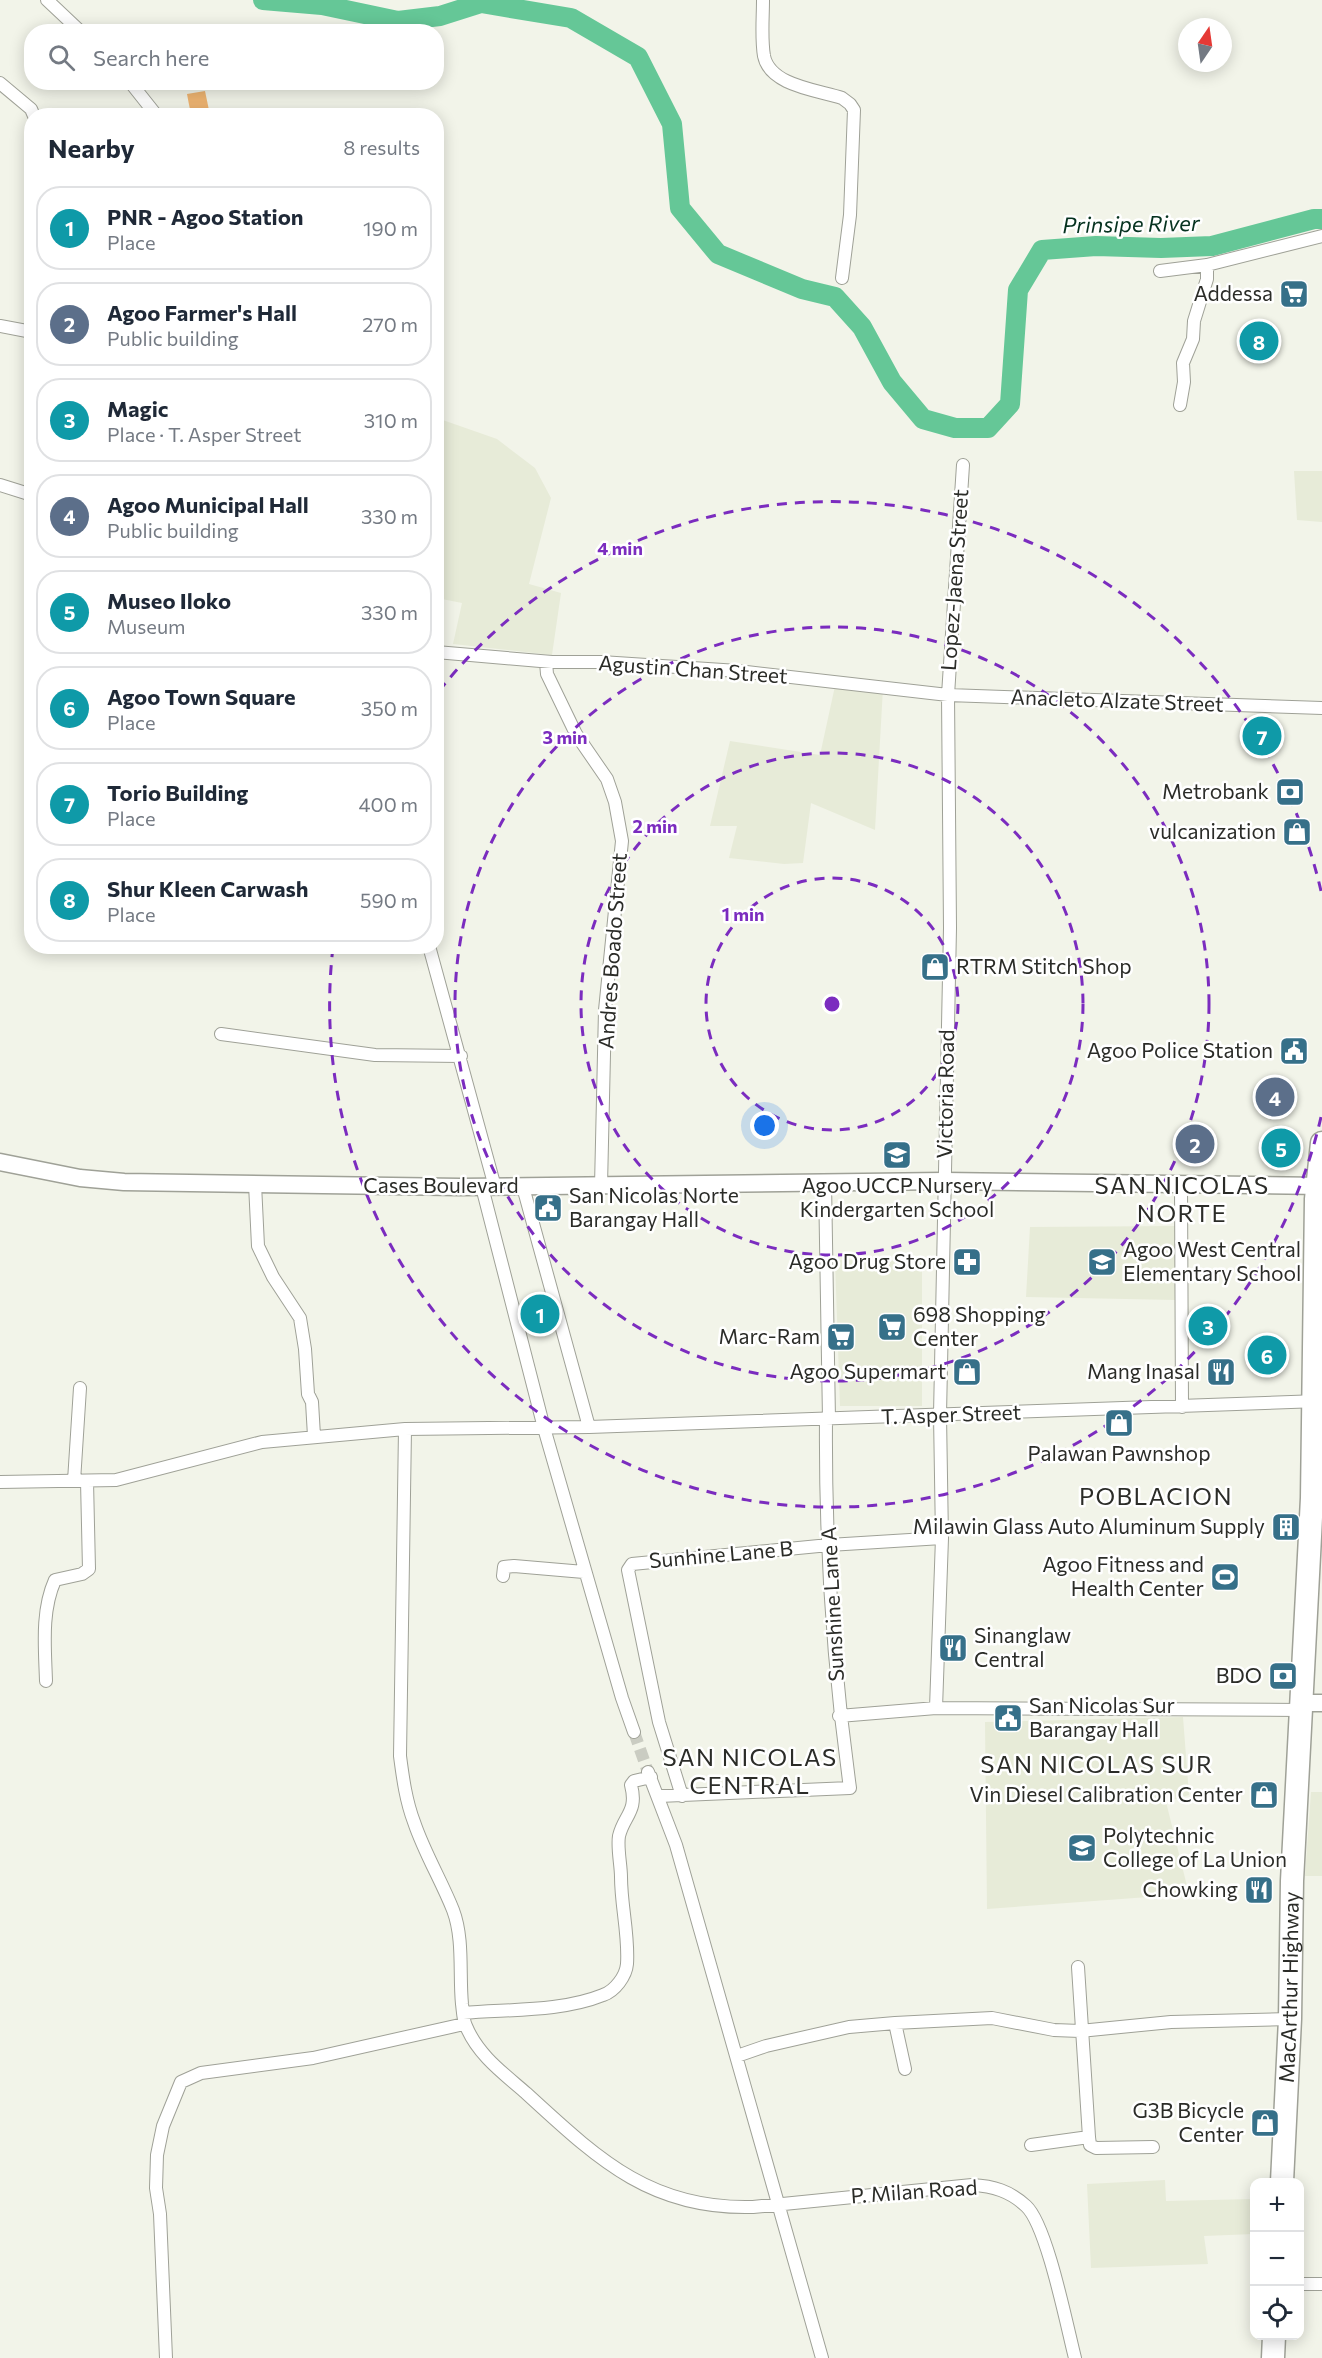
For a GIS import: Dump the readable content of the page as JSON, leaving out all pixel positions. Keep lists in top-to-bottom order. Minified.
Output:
{"streets":{"highway":["MacArthur Highway"],"street":["Lopez-Jaena Street","Agustin Chan Street","Anacleto Alzate Street","Andres Boado Street","Victoria Road","Cases Boulevard","T. Asper Street","Sunhine Lane B","Sunshine Lane A","P. Milan Road"]},"crossings":[["Lopez-Jaena Street","Agustin Chan Street"],["Lopez-Jaena Street","Anacleto Alzate Street"],["Lopez-Jaena Street","Victoria Road"],["Agustin Chan Street","Anacleto Alzate Street"],["Agustin Chan Street","Andres Boado Street"],["Agustin Chan Street","Victoria Road"],["Anacleto Alzate Street","Victoria Road"],["Andres Boado Street","Cases Boulevard"],["Victoria Road","Cases Boulevard"],["Victoria Road","T. Asper Street"],["Victoria Road","Sunhine Lane B"],["Cases Boulevard","Sunshine Lane A"],["Cases Boulevard","MacArthur Highway"],["T. Asper Street","Sunshine Lane A"],["T. Asper Street","MacArthur Highway"],["Sunhine Lane B","Sunshine Lane A"]],"districts":["SAN NICOLAS NORTE","POBLACION","SAN NICOLAS CENTRAL","SAN NICOLAS SUR"],"water":["Prinsipe River"],"places":{"supermarket":["Addessa","698 Shopping Center","Marc-Ram"],"bank":["Metrobank","BDO"],"shop":["vulcanization","RTRM Stitch Shop","Agoo Supermart","Palawan Pawnshop","Vin Diesel Calibration Center","G3B Bicycle Center"],"public building":["Agoo Police Station","San Nicolas Norte Barangay Hall","San Nicolas Sur Barangay Hall"],"school or university":["Agoo UCCP Nursery Kindergarten School","Agoo West Central Elementary School","Polytechnic College of La Union"],"pharmacy":["Agoo Drug Store"],"restaurant":["Mang Inasal","Sinanglaw Central","Chowking"],"building":["Milawin Glass Auto Aluminum Supply"],"sports":["Agoo Fitness and Health Center"]},"north":"top","page":{"search":"Search here","heading":["Nearby","8 results"],"list":[{"mark":"1","name":"PNR - Agoo Station","note":"Place","value":"190 m"},{"mark":"2","name":"Agoo Farmer's Hall","note":"Public building","value":"270 m"},{"mark":"3","name":"Magic","note":"Place · T. Asper Street","value":"310 m"},{"mark":"4","name":"Agoo Municipal Hall","note":"Public building","value":"330 m"},{"mark":"5","name":"Museo Iloko","note":"Museum","value":"330 m"},{"mark":"6","name":"Agoo Town Square","note":"Place","value":"350 m"},{"mark":"7","name":"Torio Building","note":"Place","value":"400 m"},{"mark":"8","name":"Shur Kleen Carwash","note":"Place","value":"590 m"}],"pins":["8","7","4","2","5","1","3","6"],"map_buttons":["+","−"]},"rings":["4 min","3 min","2 min","1 min"]}
